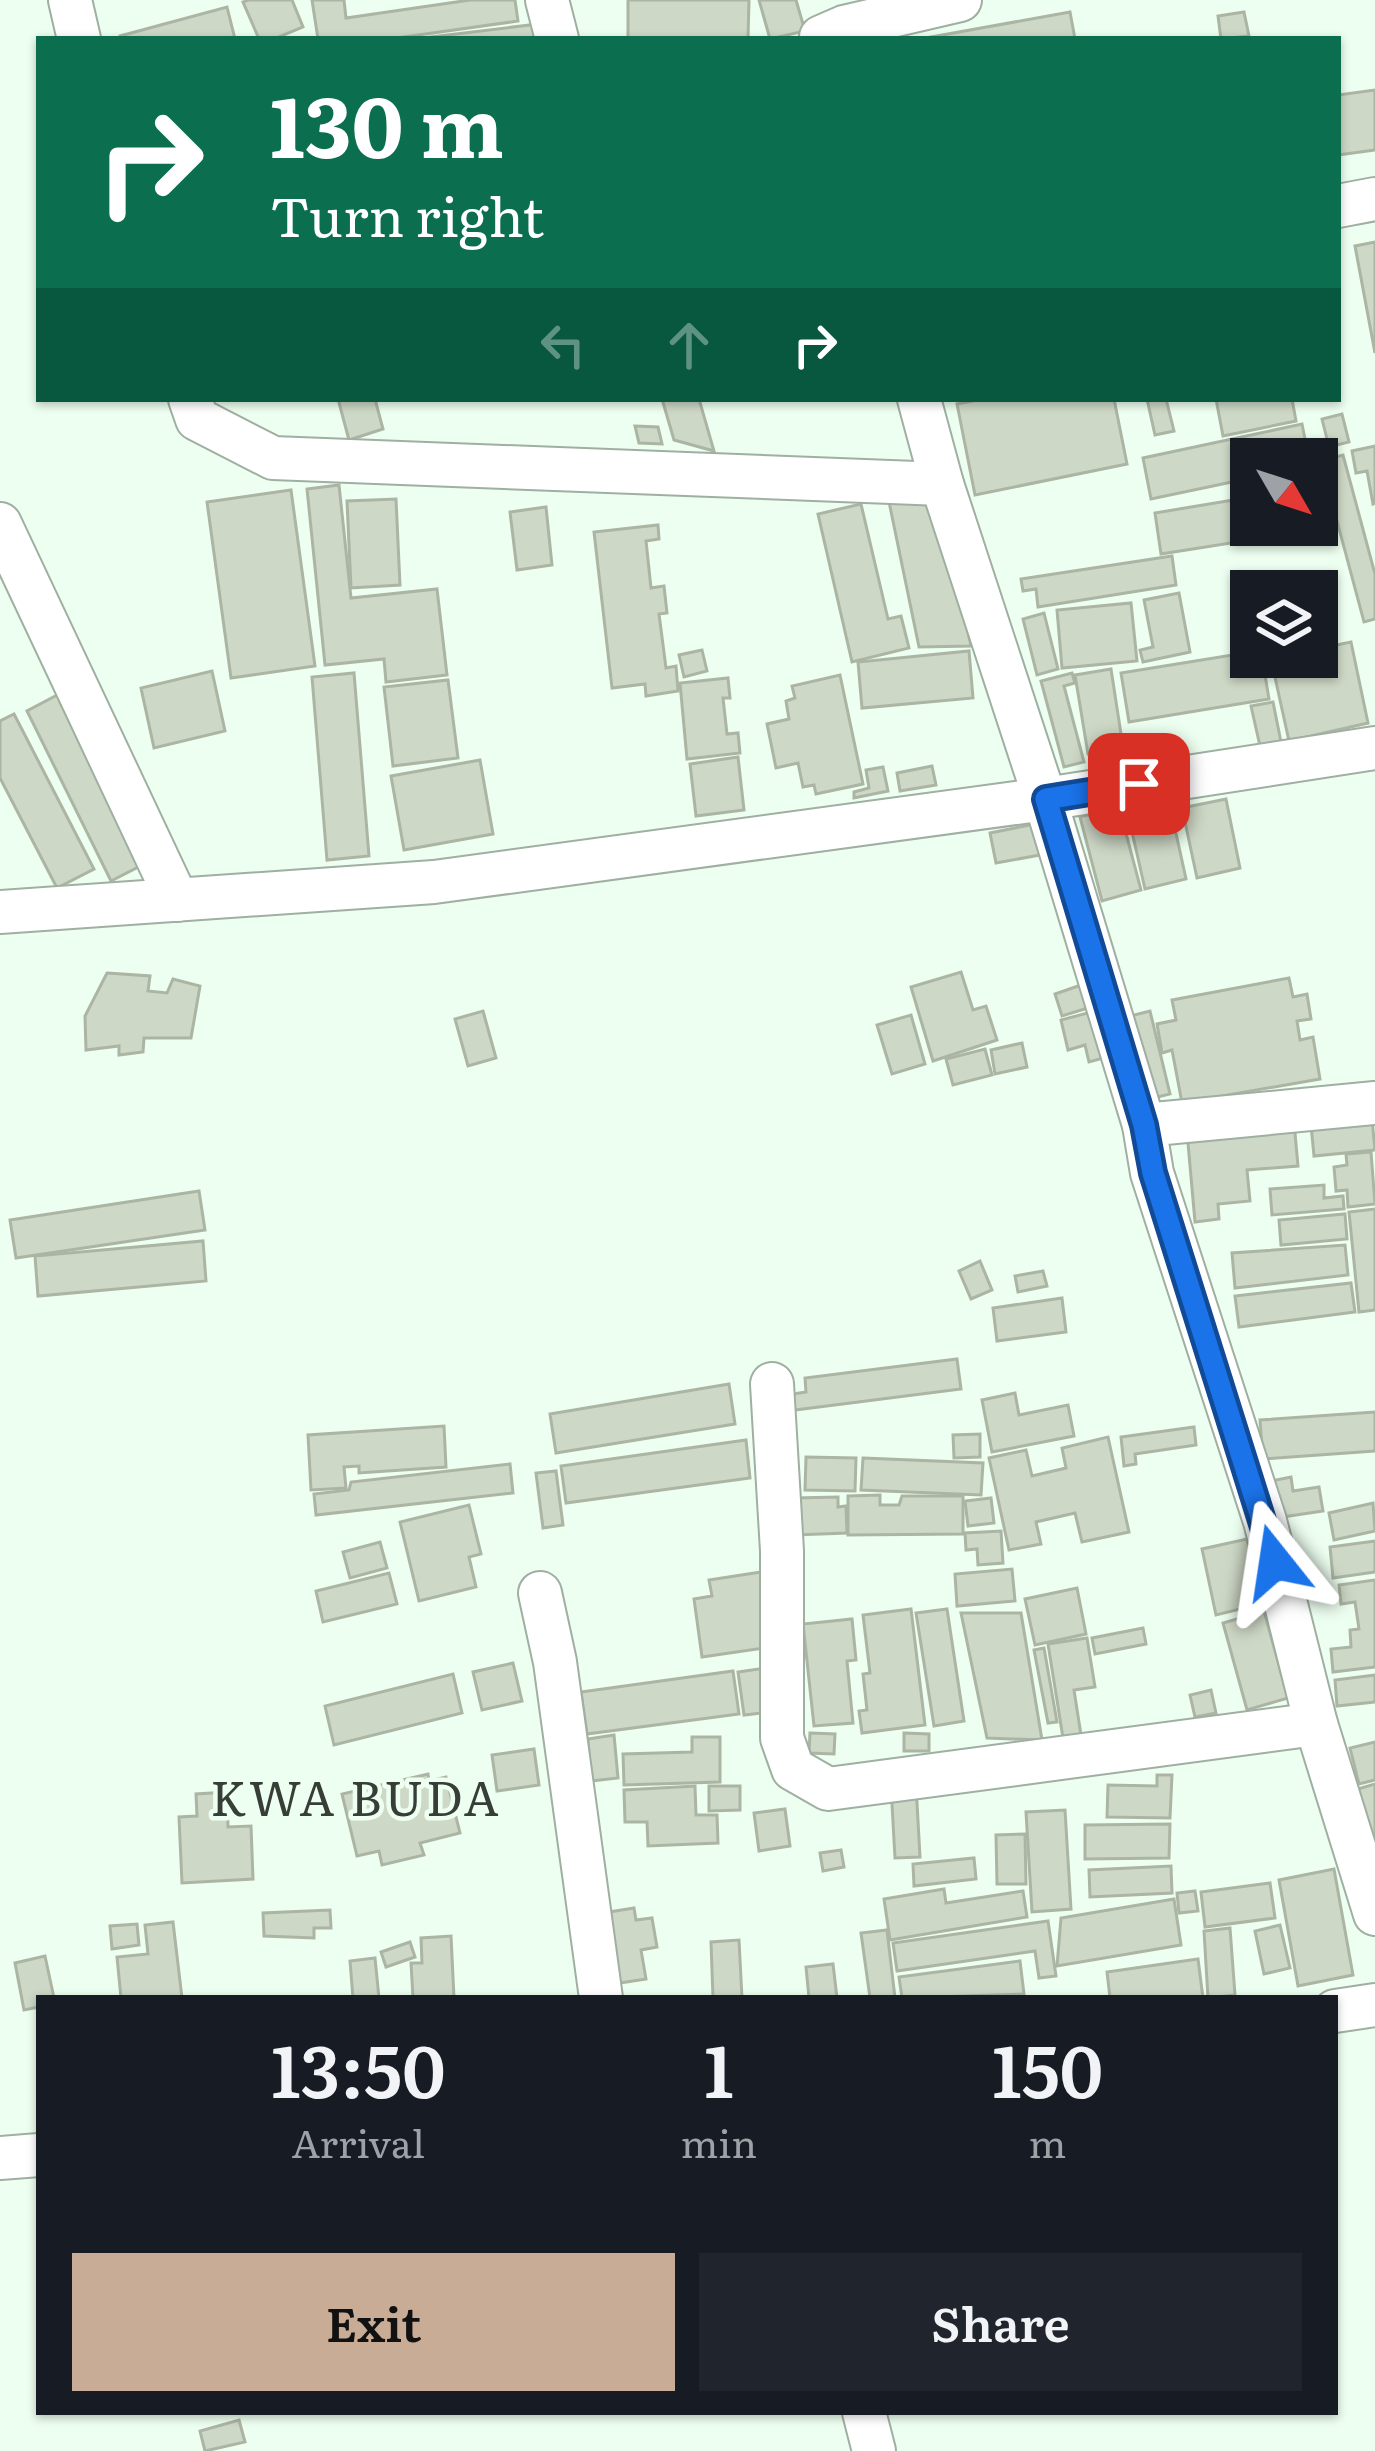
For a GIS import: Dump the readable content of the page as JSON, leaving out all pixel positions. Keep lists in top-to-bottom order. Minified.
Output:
{"districts":["KWA BUDA"],"north":"bottom right","page":{"turn":["130 m","Turn right"],"eta":["13:50","Arrival","1","min","150","m"],"buttons":["Exit","Share"]}}
